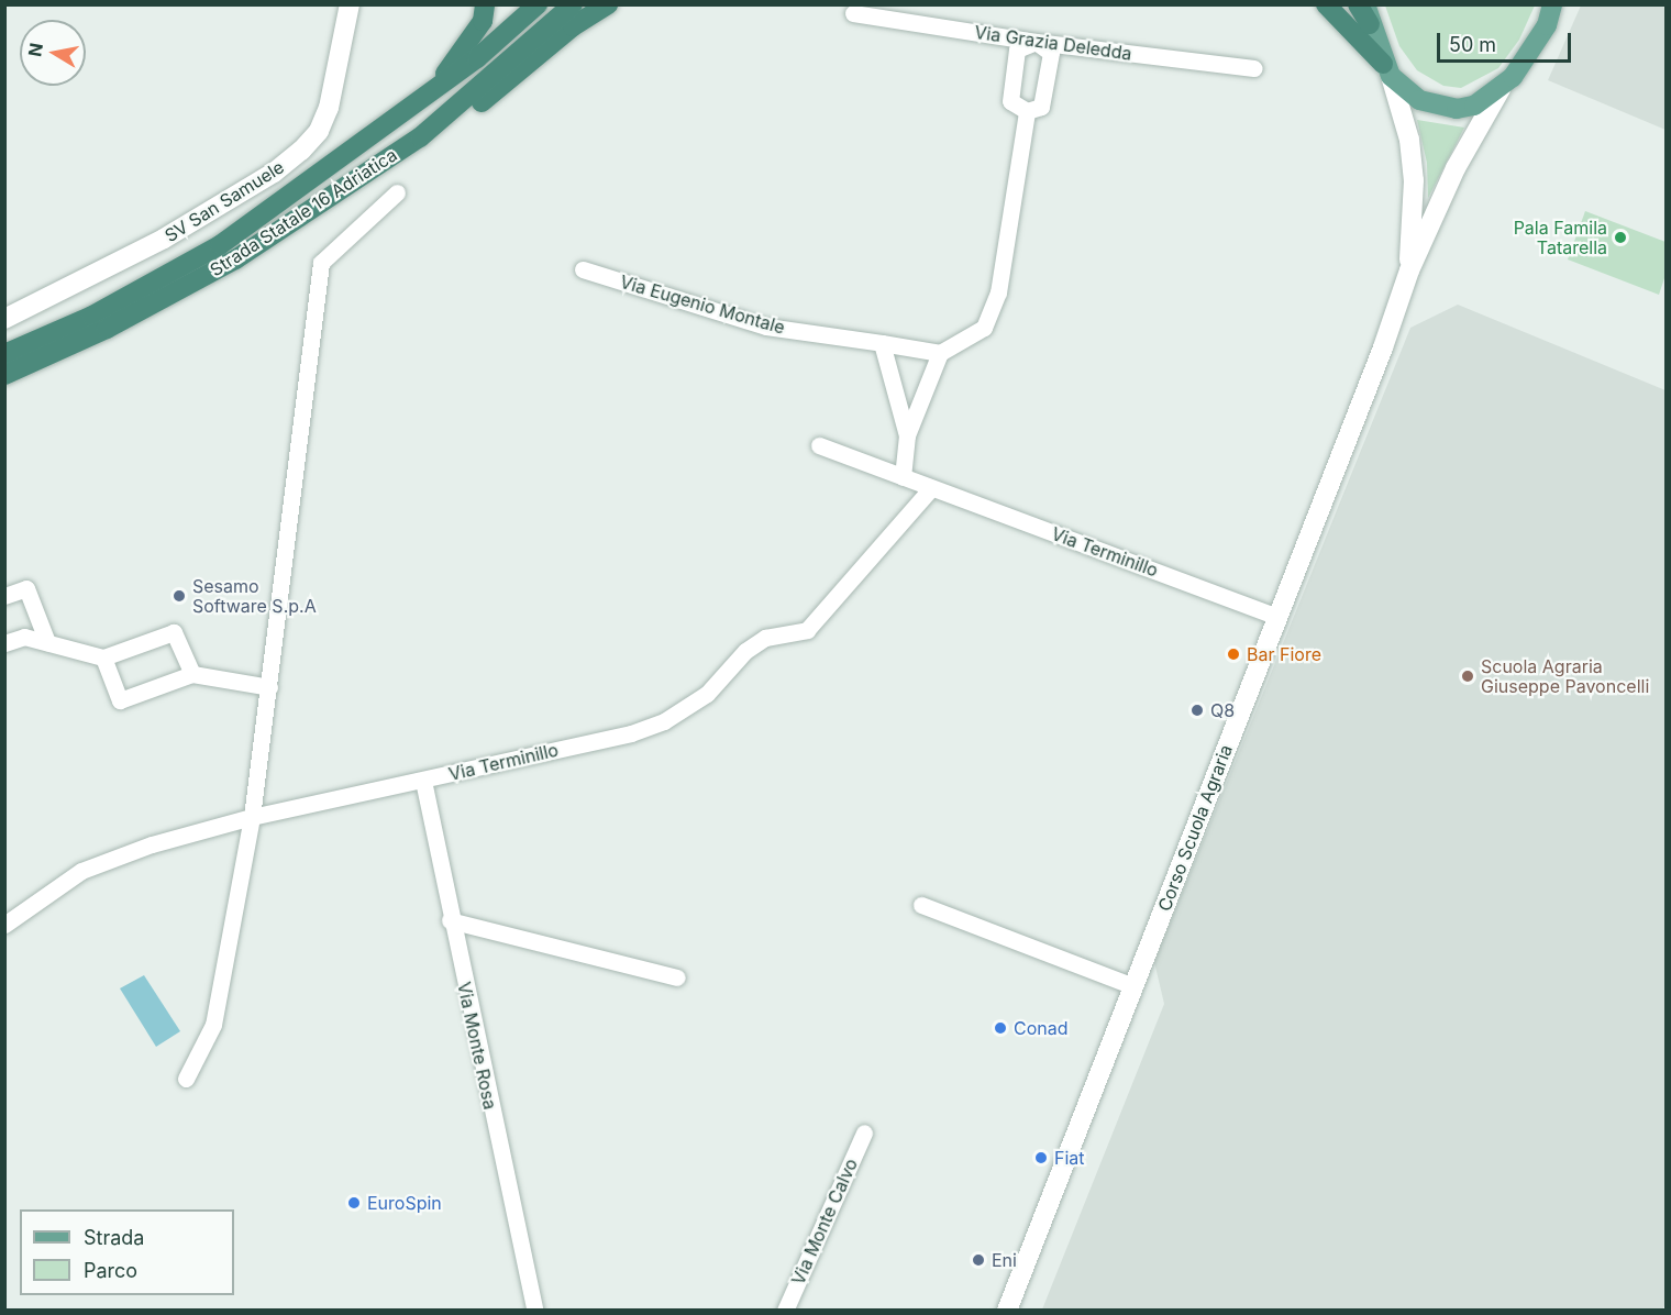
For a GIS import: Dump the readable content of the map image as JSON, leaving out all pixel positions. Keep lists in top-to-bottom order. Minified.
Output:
{"streets":{"highway":["Strada Statale 16 Adriatica"],"main road":["SV San Samuele","Corso Scuola Agraria"],"street":["Via Grazia Deledda","Via Eugenio Montale","Via Terminillo","Via Monte Rosa","Via Monte Calvo"]},"crossings":[["Via Terminillo","Corso Scuola Agraria"],["Via Terminillo","Via Monte Rosa"]],"places":["Pala Famila Tatarella","Sesamo Software S.p.A","Bar Fiore","Scuola Agraria Giuseppe Pavoncelli","Q8","Conad","Fiat","EuroSpin","Eni"],"legend":["Strada","Parco"],"scale_bar":"50 m","north":"left"}
